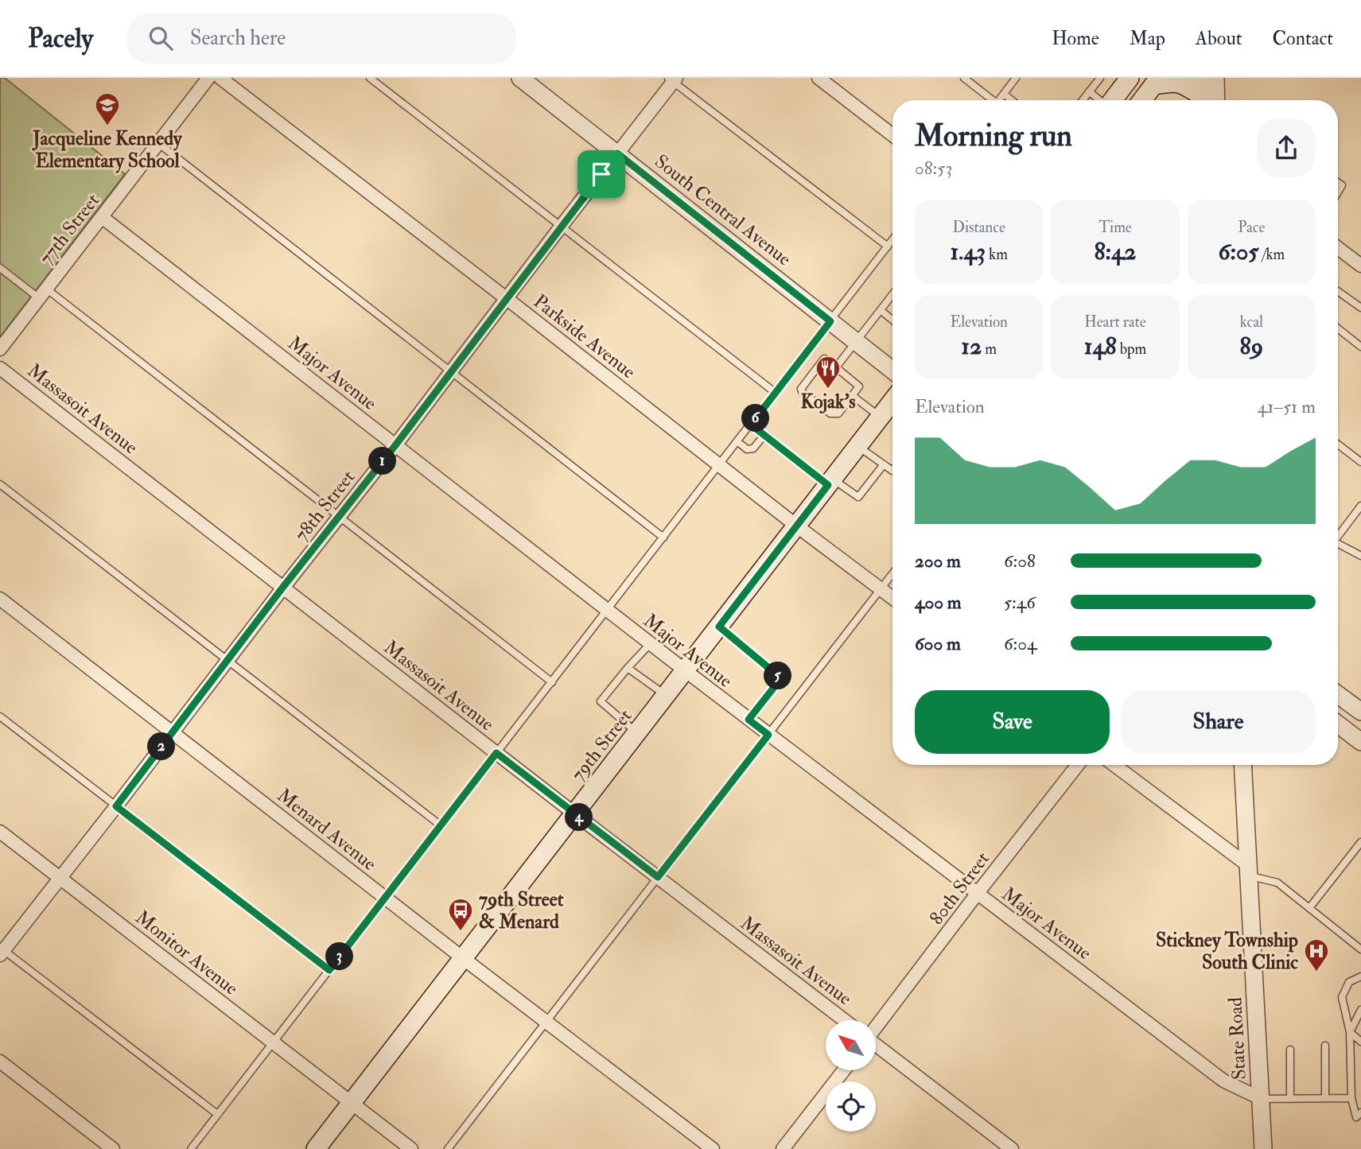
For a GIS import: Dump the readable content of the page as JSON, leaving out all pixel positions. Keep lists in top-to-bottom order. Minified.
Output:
{"streets":{"main road":["79th Street"],"street":["South Central Avenue","77th Street","Parkside Avenue","Major Avenue","Massasoit Avenue","78th Street","Menard Avenue","80th Street","Monitor Avenue","State Road"]},"crossings":[["South Central Avenue","78th Street"],["77th Street","Major Avenue"],["Parkside Avenue","78th Street"],["Parkside Avenue","79th Street"],["Major Avenue","78th Street"],["Major Avenue","79th Street"],["Major Avenue","80th Street"],["Major Avenue","State Road"],["Massasoit Avenue","78th Street"],["Massasoit Avenue","79th Street"],["78th Street","Menard Avenue"],["78th Street","Monitor Avenue"],["79th Street","Menard Avenue"],["79th Street","Monitor Avenue"]],"places":{"school or university":["Jacqueline Kennedy Elementary School"],"restaurant":["Kojak's"],"bus stop":["79th Street & Menard"],"hospital":["Stickney Township South Clinic"]},"north":"top left","page":{"header":"Pacely","search":"Search here","nav":["Home","Map","About","Contact"],"heading":["Morning run","08:53"],"stats":[["Distance","1.43 km"],["Time","8:42"],["Pace","6:05 /km"],["Elevation","12 m"],["Heart rate","148 bpm"],["kcal","89"]],"chart":["Elevation","41–51 m"],"pins":["6","1","5","2","4","3"],"list":[{"name":"200 m","note":"6:08"},{"name":"400 m","note":"5:46"},{"name":"600 m","note":"6:04"}],"buttons":["Save","Share"]}}
